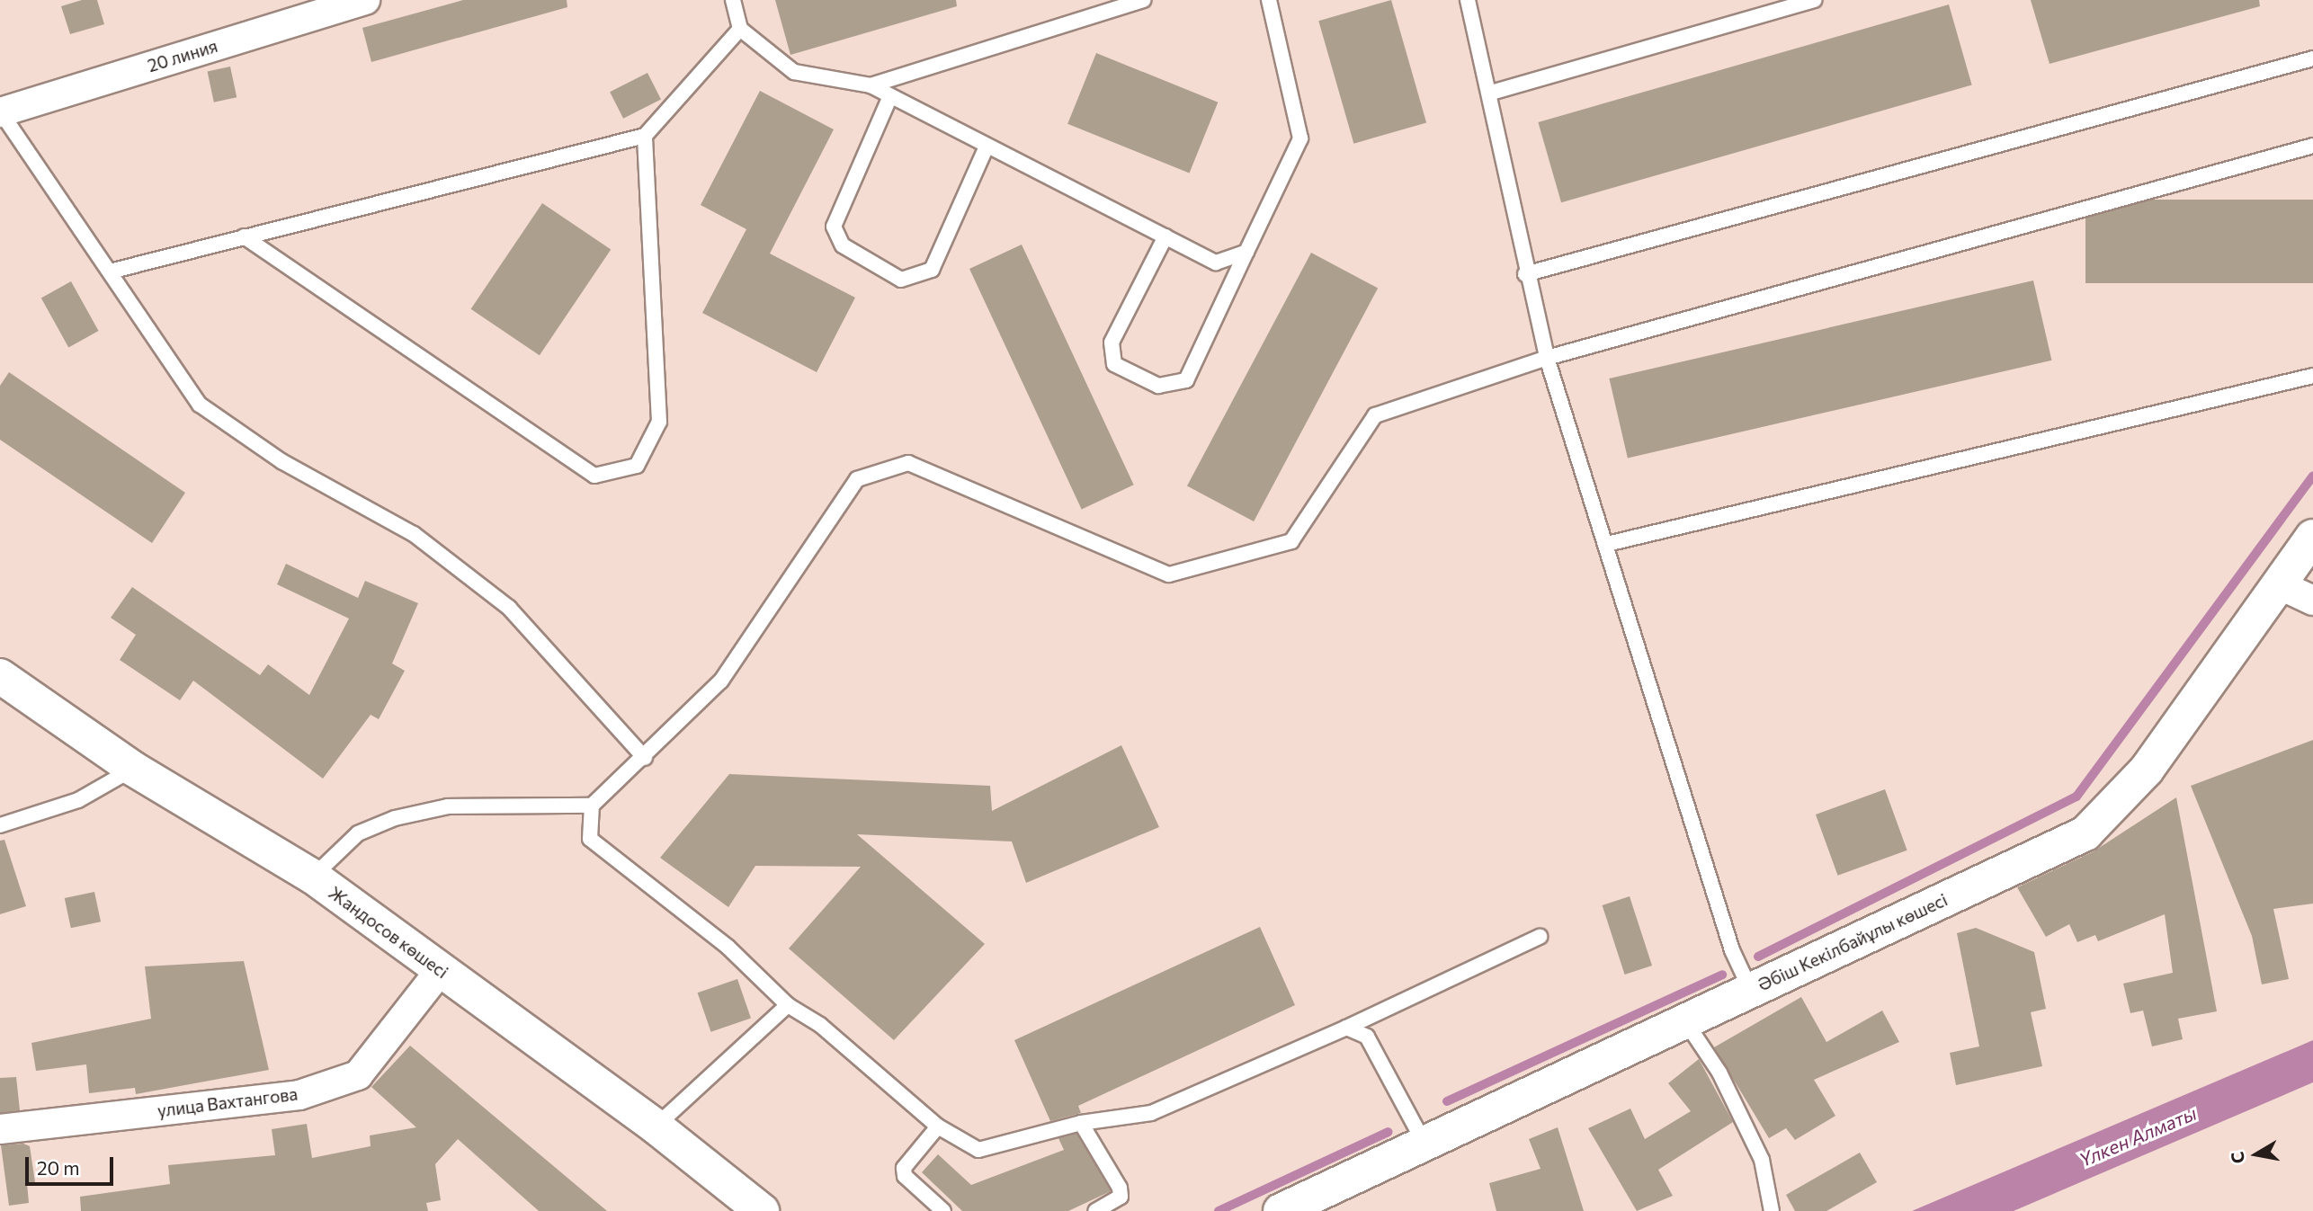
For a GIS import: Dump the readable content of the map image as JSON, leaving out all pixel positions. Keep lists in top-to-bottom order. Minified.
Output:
{"streets":{"street":["20 линия","Жандосов көшесі","Әбіш Кекілбайұлы көшесі","улица Вахтангова"]},"crossings":[["Жандосов көшесі","улица Вахтангова"]],"water":["Үлкен Алматы"],"scale_bar":"20 m","north":"left"}
